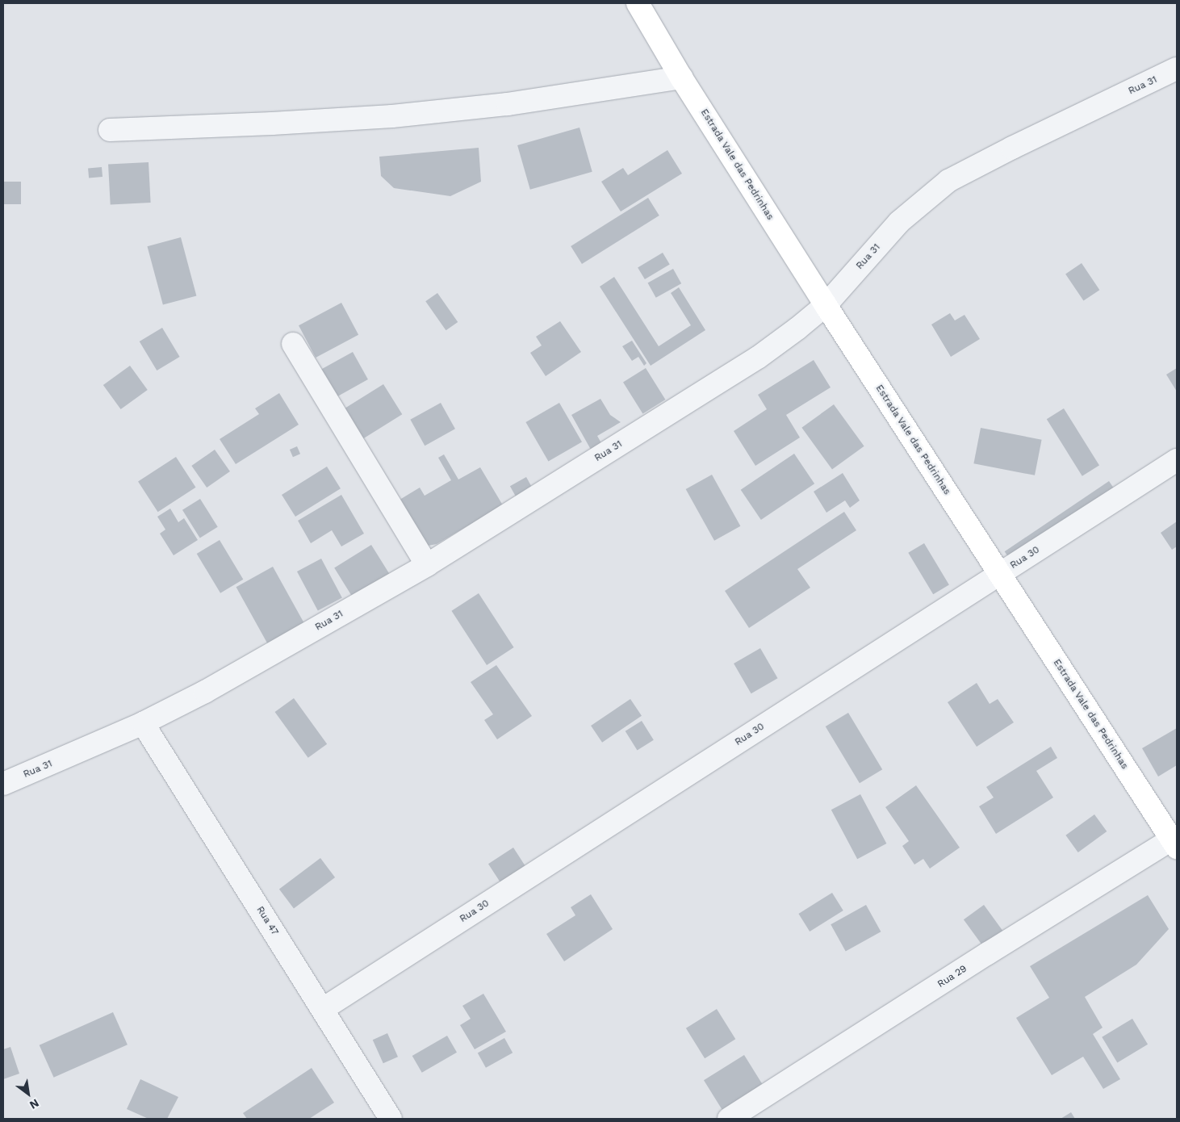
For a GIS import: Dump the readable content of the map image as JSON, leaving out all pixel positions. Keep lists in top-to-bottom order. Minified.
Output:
{"streets":{"main road":["Estrada Vale das Pedrinhas"],"street":["Rua 31","Rua 30","Rua 47","Rua 29"]},"crossings":[["Rua 31","Estrada Vale das Pedrinhas"],["Rua 31","Rua 47"],["Estrada Vale das Pedrinhas","Rua 30"],["Estrada Vale das Pedrinhas","Rua 29"],["Rua 30","Rua 47"]],"north":"bottom right"}
